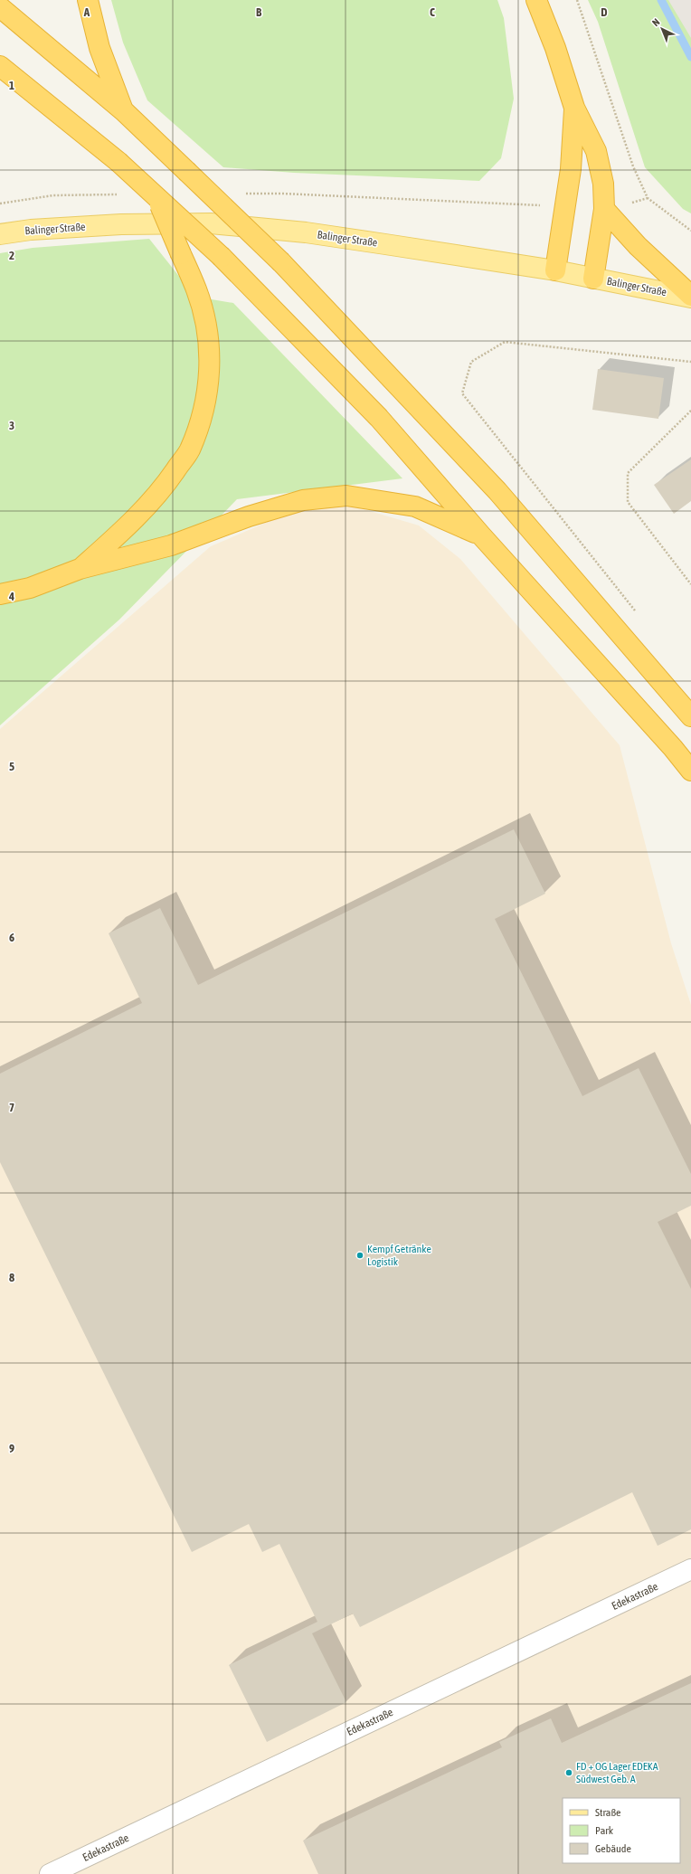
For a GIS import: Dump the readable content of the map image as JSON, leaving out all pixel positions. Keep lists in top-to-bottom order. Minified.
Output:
{"streets":{"main road":["Balinger Straße"],"lane":["Edekastraße"]},"places":["Kempf Getränke Logistik","FD + OG Lager EDEKA Südwest Geb. A"],"legend":["Straße","Park","Gebäude"],"north":"top left","grid":{"columns":["A","B","C","D"],"rows":["1","2","3","4","5","6","7","8","9"]}}
